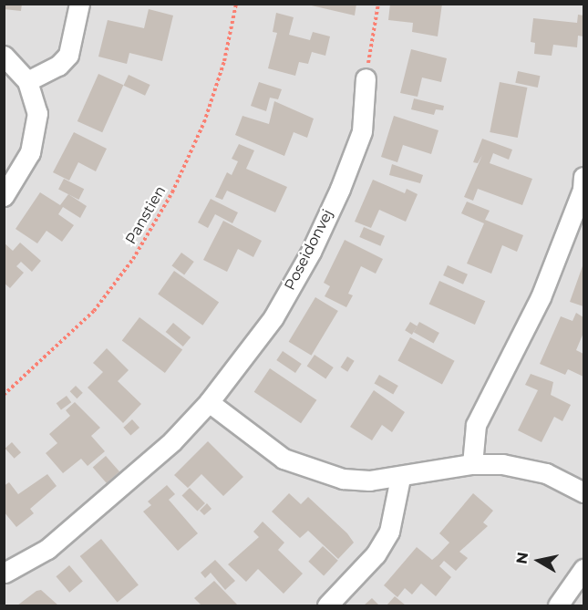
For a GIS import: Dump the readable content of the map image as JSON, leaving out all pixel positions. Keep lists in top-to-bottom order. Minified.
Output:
{"streets":{"street":["Poseidonvej"],"path":["Panstien"]},"north":"left"}
